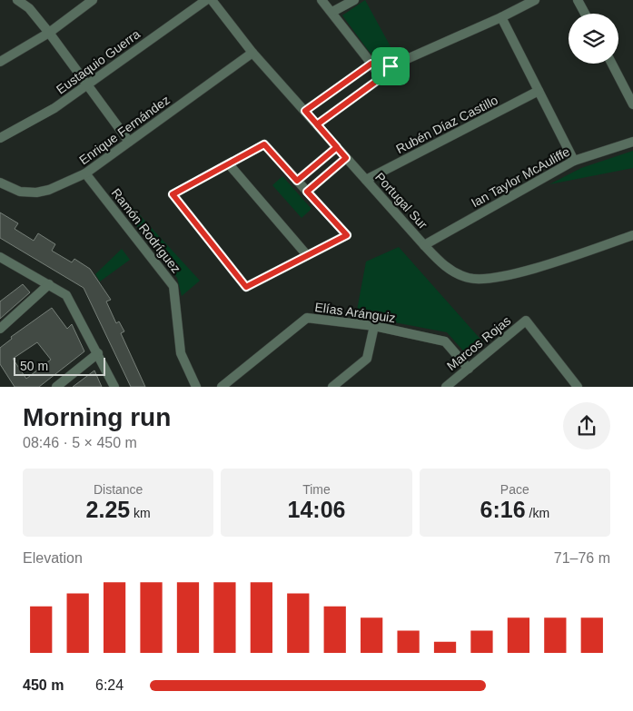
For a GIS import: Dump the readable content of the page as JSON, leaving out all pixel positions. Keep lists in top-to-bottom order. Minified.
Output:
{"streets":{"street":["Eustaquio Guerra","Rubén Díaz Castillo","Enrique Fernández","Ian Taylor McAuliffe","Portugal Sur","Ramón Rodríguez","Elías Aránguiz","Marcos Rojas"]},"crossings":[["Rubén Díaz Castillo","Portugal Sur"],["Enrique Fernández","Portugal Sur"],["Enrique Fernández","Ramón Rodríguez"],["Ian Taylor McAuliffe","Portugal Sur"],["Elías Aránguiz","Marcos Rojas"]],"scale_bar":"50 m","page":{"scale":"50 m","heading":["Morning run","08:46 · 5 × 450 m"],"stats":[["Distance","2.25 km"],["Time","14:06"],["Pace","6:16 /km"]],"chart":["Elevation","71–76 m"],"list":[{"name":"450 m","note":"6:24"}]}}
